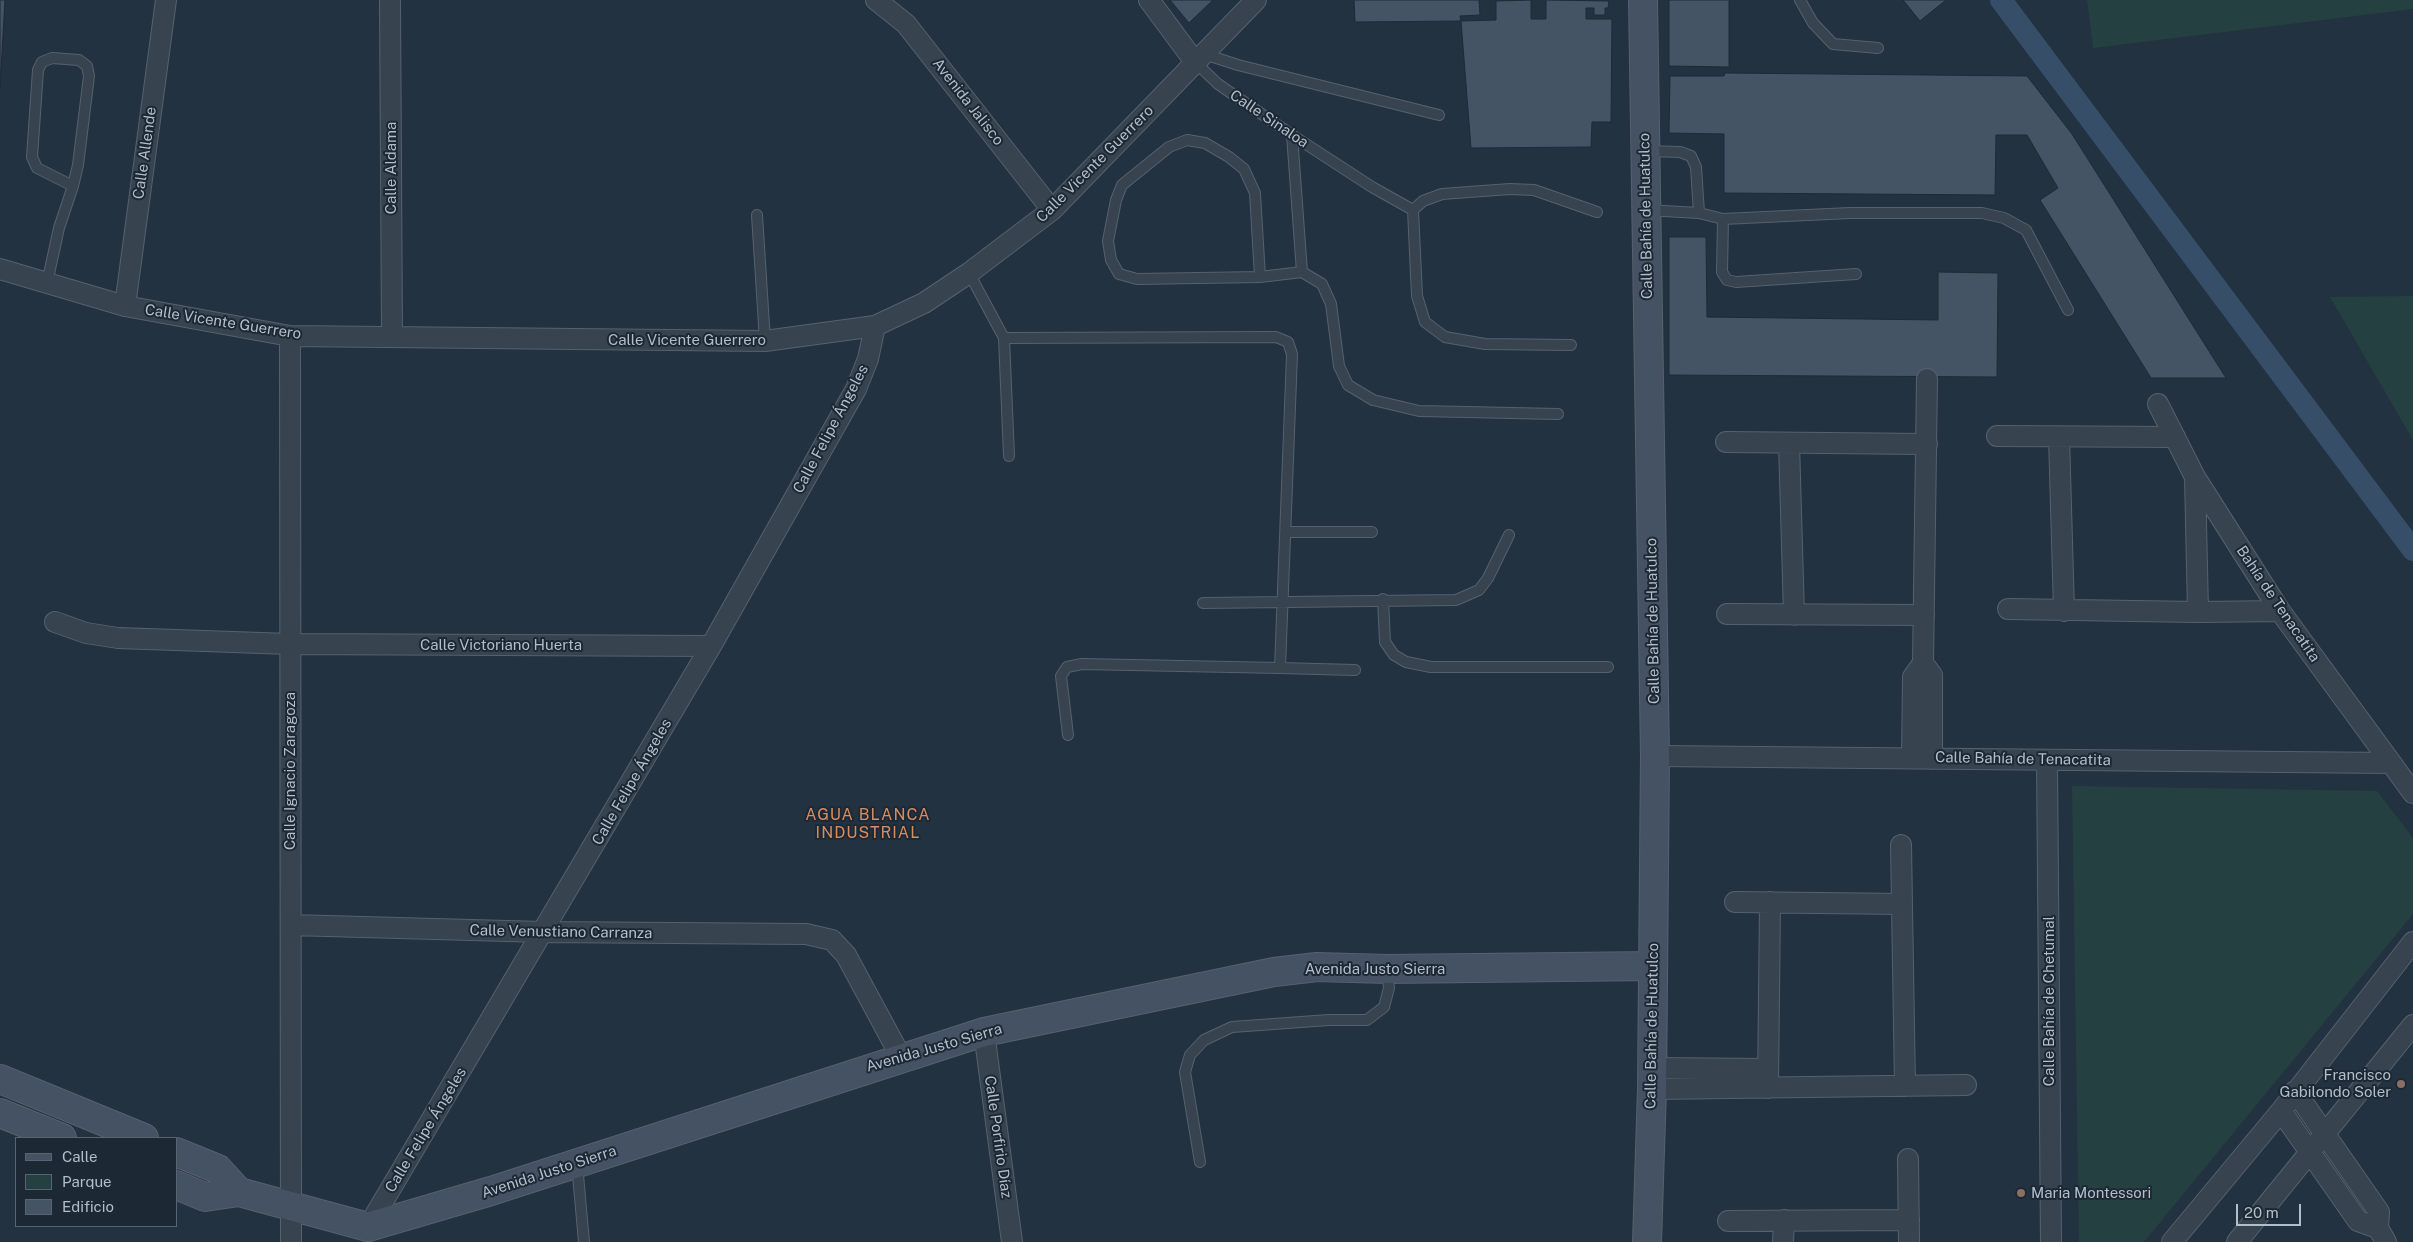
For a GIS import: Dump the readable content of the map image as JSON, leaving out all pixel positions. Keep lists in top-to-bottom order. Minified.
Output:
{"streets":{"street":["Avenida Jalisco","Calle Sinaloa","Calle Allende","Calle Vicente Guerrero","Calle Aldama","Calle Bahía de Huatulco","Calle Felipe Ángeles","Bahía de Tenacatita","Calle Victoriano Huerta","Calle Bahía de Tenacatita","Calle Ignacio Zaragoza","Calle Venustiano Carranza","Avenida Justo Sierra","Calle Bahía de Chetumal","Calle Porfirio Díaz"]},"crossings":[["Avenida Jalisco","Calle Vicente Guerrero"],["Calle Sinaloa","Calle Vicente Guerrero"],["Calle Allende","Calle Vicente Guerrero"],["Calle Vicente Guerrero","Calle Aldama"],["Calle Vicente Guerrero","Calle Felipe Ángeles"],["Calle Vicente Guerrero","Calle Ignacio Zaragoza"],["Calle Bahía de Huatulco","Calle Bahía de Tenacatita"],["Calle Bahía de Huatulco","Avenida Justo Sierra"],["Calle Felipe Ángeles","Calle Victoriano Huerta"],["Calle Felipe Ángeles","Calle Venustiano Carranza"],["Calle Felipe Ángeles","Avenida Justo Sierra"],["Bahía de Tenacatita","Calle Bahía de Tenacatita"],["Calle Victoriano Huerta","Calle Ignacio Zaragoza"],["Calle Bahía de Tenacatita","Calle Bahía de Chetumal"],["Calle Ignacio Zaragoza","Calle Venustiano Carranza"],["Calle Venustiano Carranza","Avenida Justo Sierra"],["Avenida Justo Sierra","Calle Porfirio Díaz"]],"districts":["AGUA BLANCA INDUSTRIAL"],"places":["Francisco Gabilondo Soler","Maria Montessori"],"legend":["Calle","Parque","Edificio"],"scale_bar":"20 m"}
